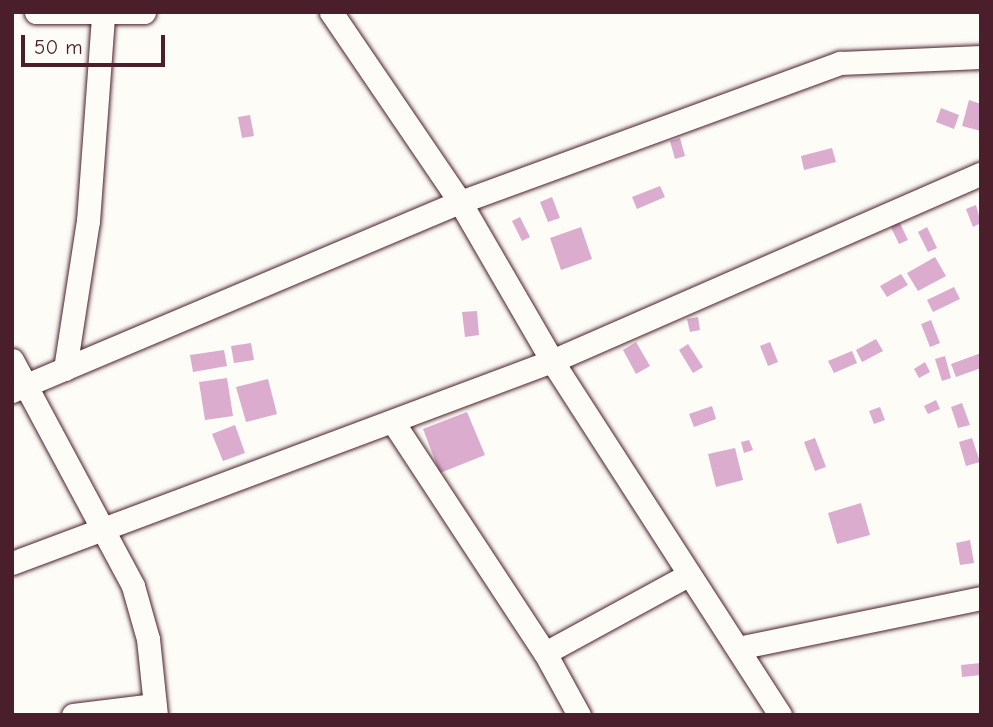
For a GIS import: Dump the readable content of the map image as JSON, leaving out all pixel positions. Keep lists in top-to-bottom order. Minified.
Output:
{"scale_bar":"50 m"}
